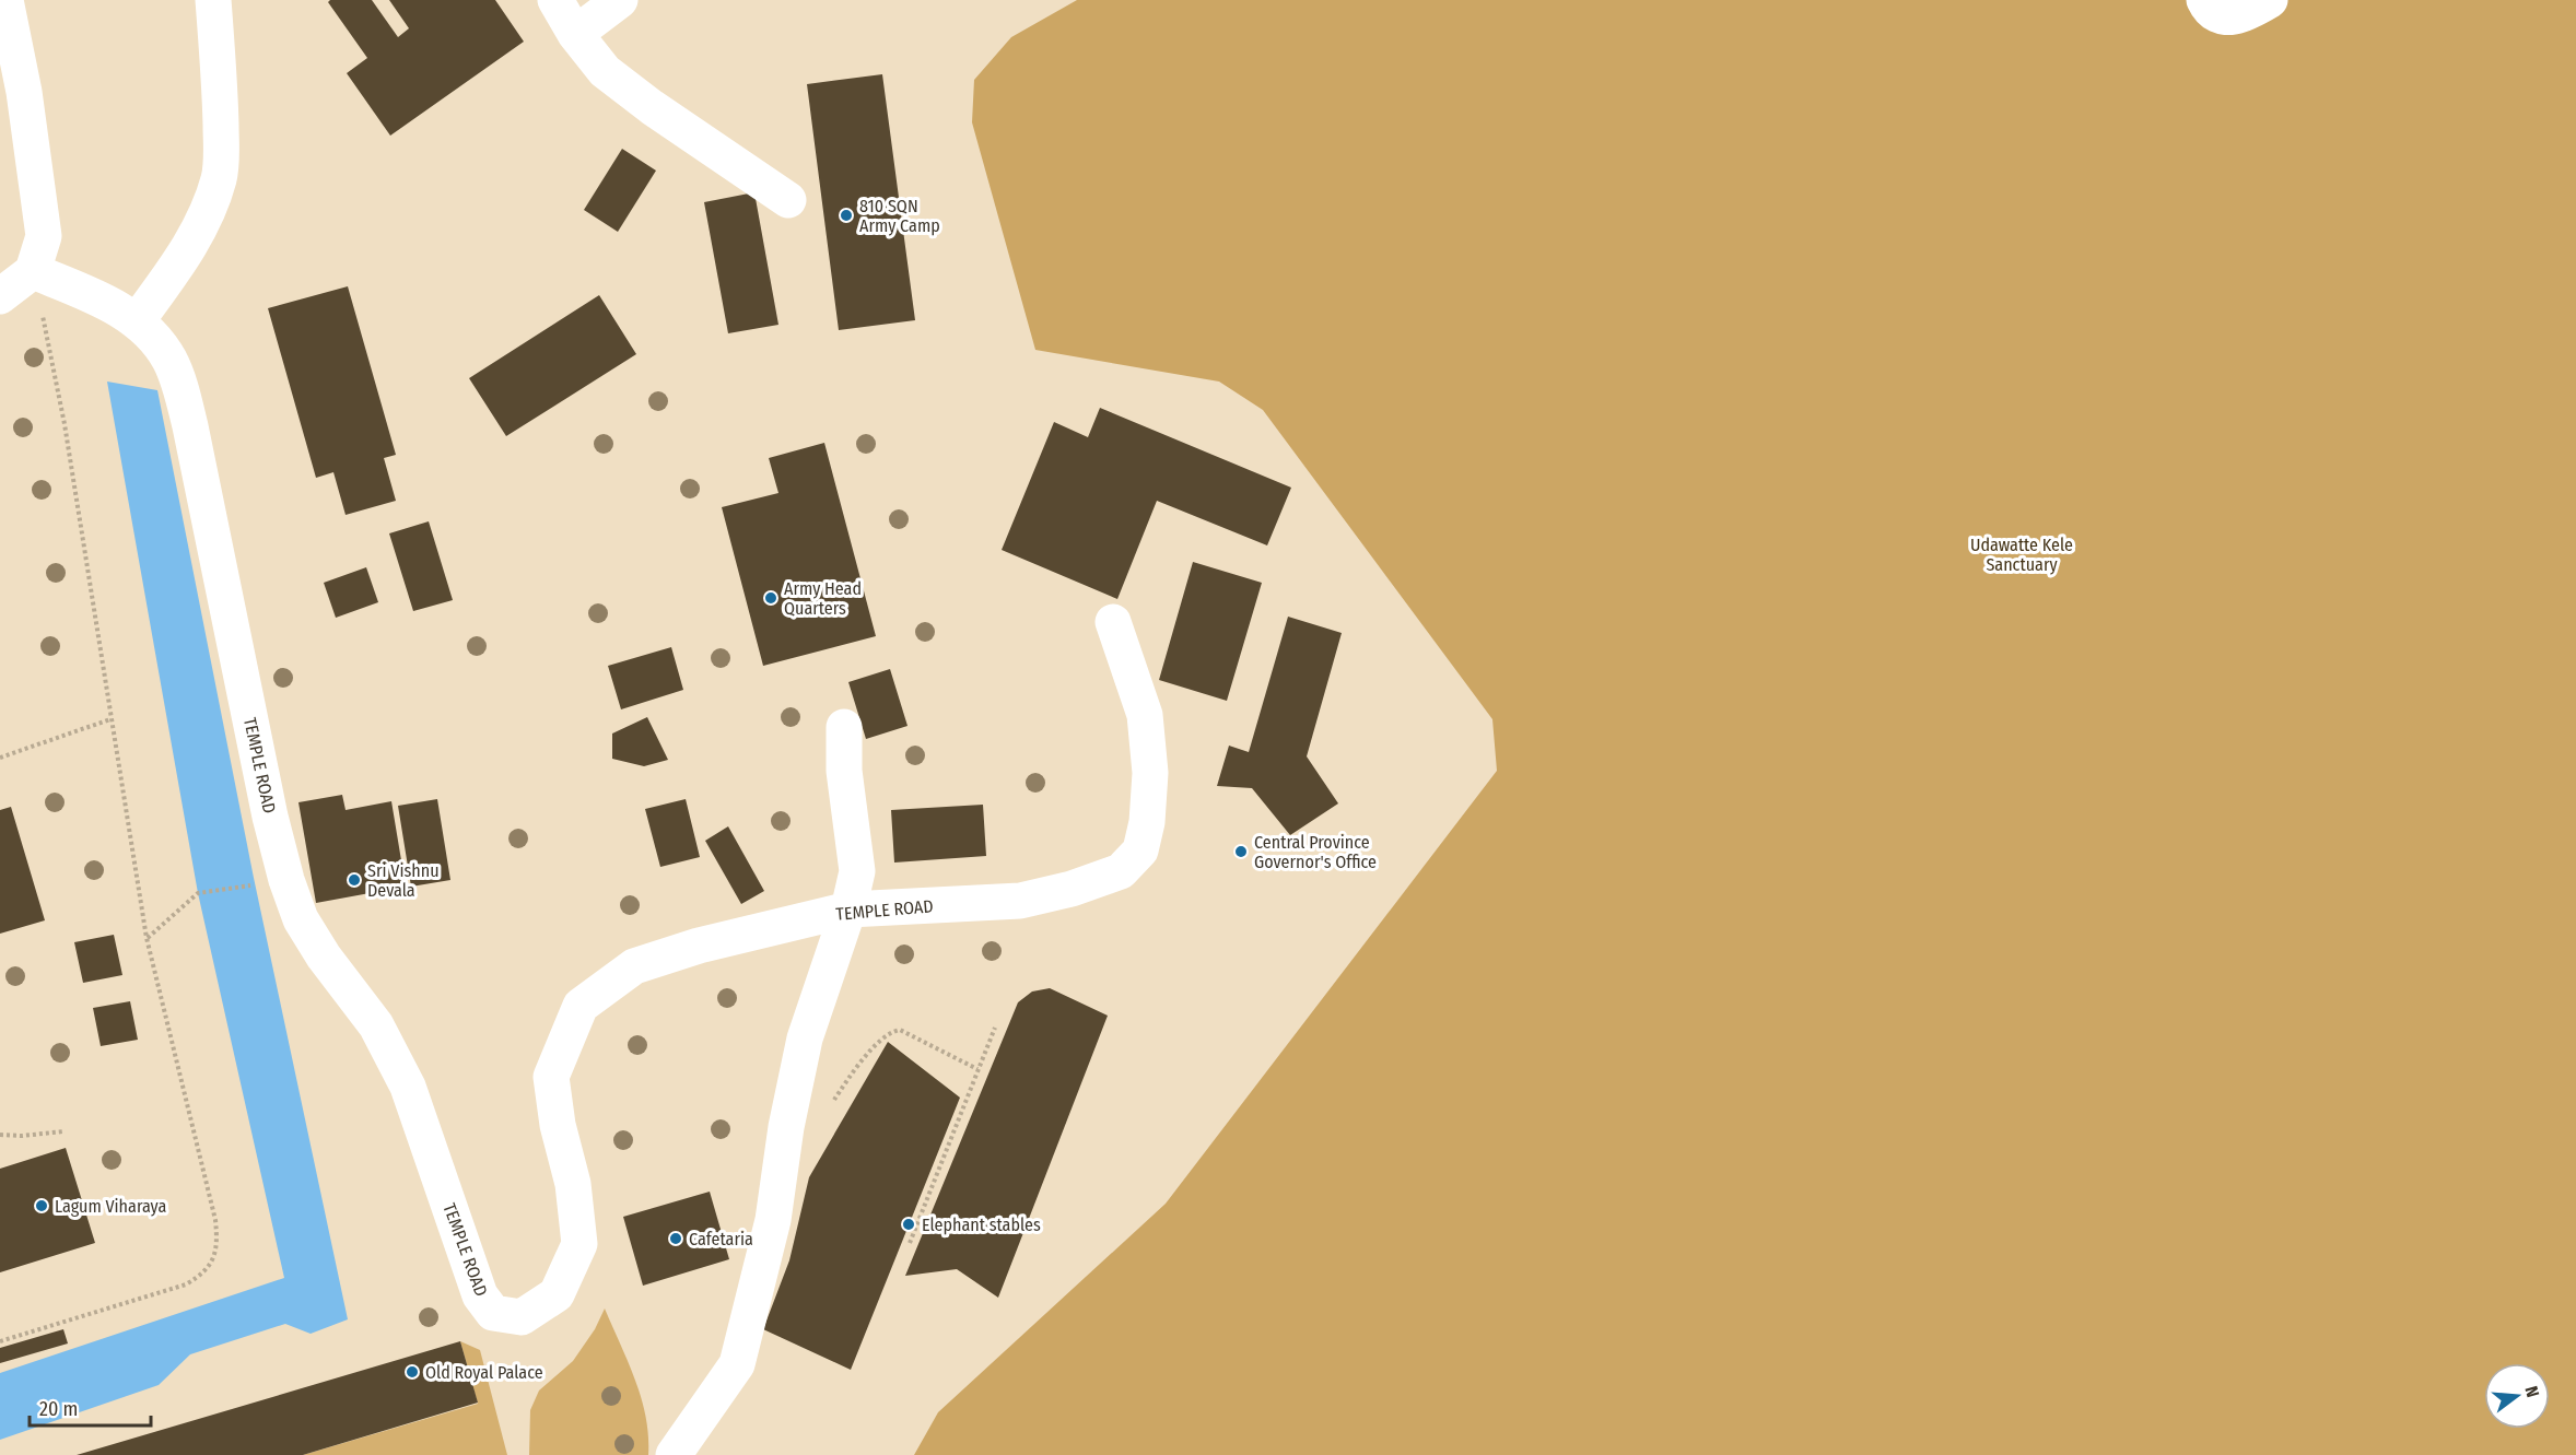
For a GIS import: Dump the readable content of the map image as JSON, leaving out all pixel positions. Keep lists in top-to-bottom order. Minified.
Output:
{"streets":{"street":["TEMPLE ROAD"]},"parks":["Udawatte Kele Sanctuary"],"places":["810 SQN Army Camp","Army Head Quarters","Central Province Governor's Office","Sri Vishnu Devala","Lagum Viharaya","Elephant stables","Cafetaria","Old Royal Palace"],"scale_bar":"20 m","north":"right"}
